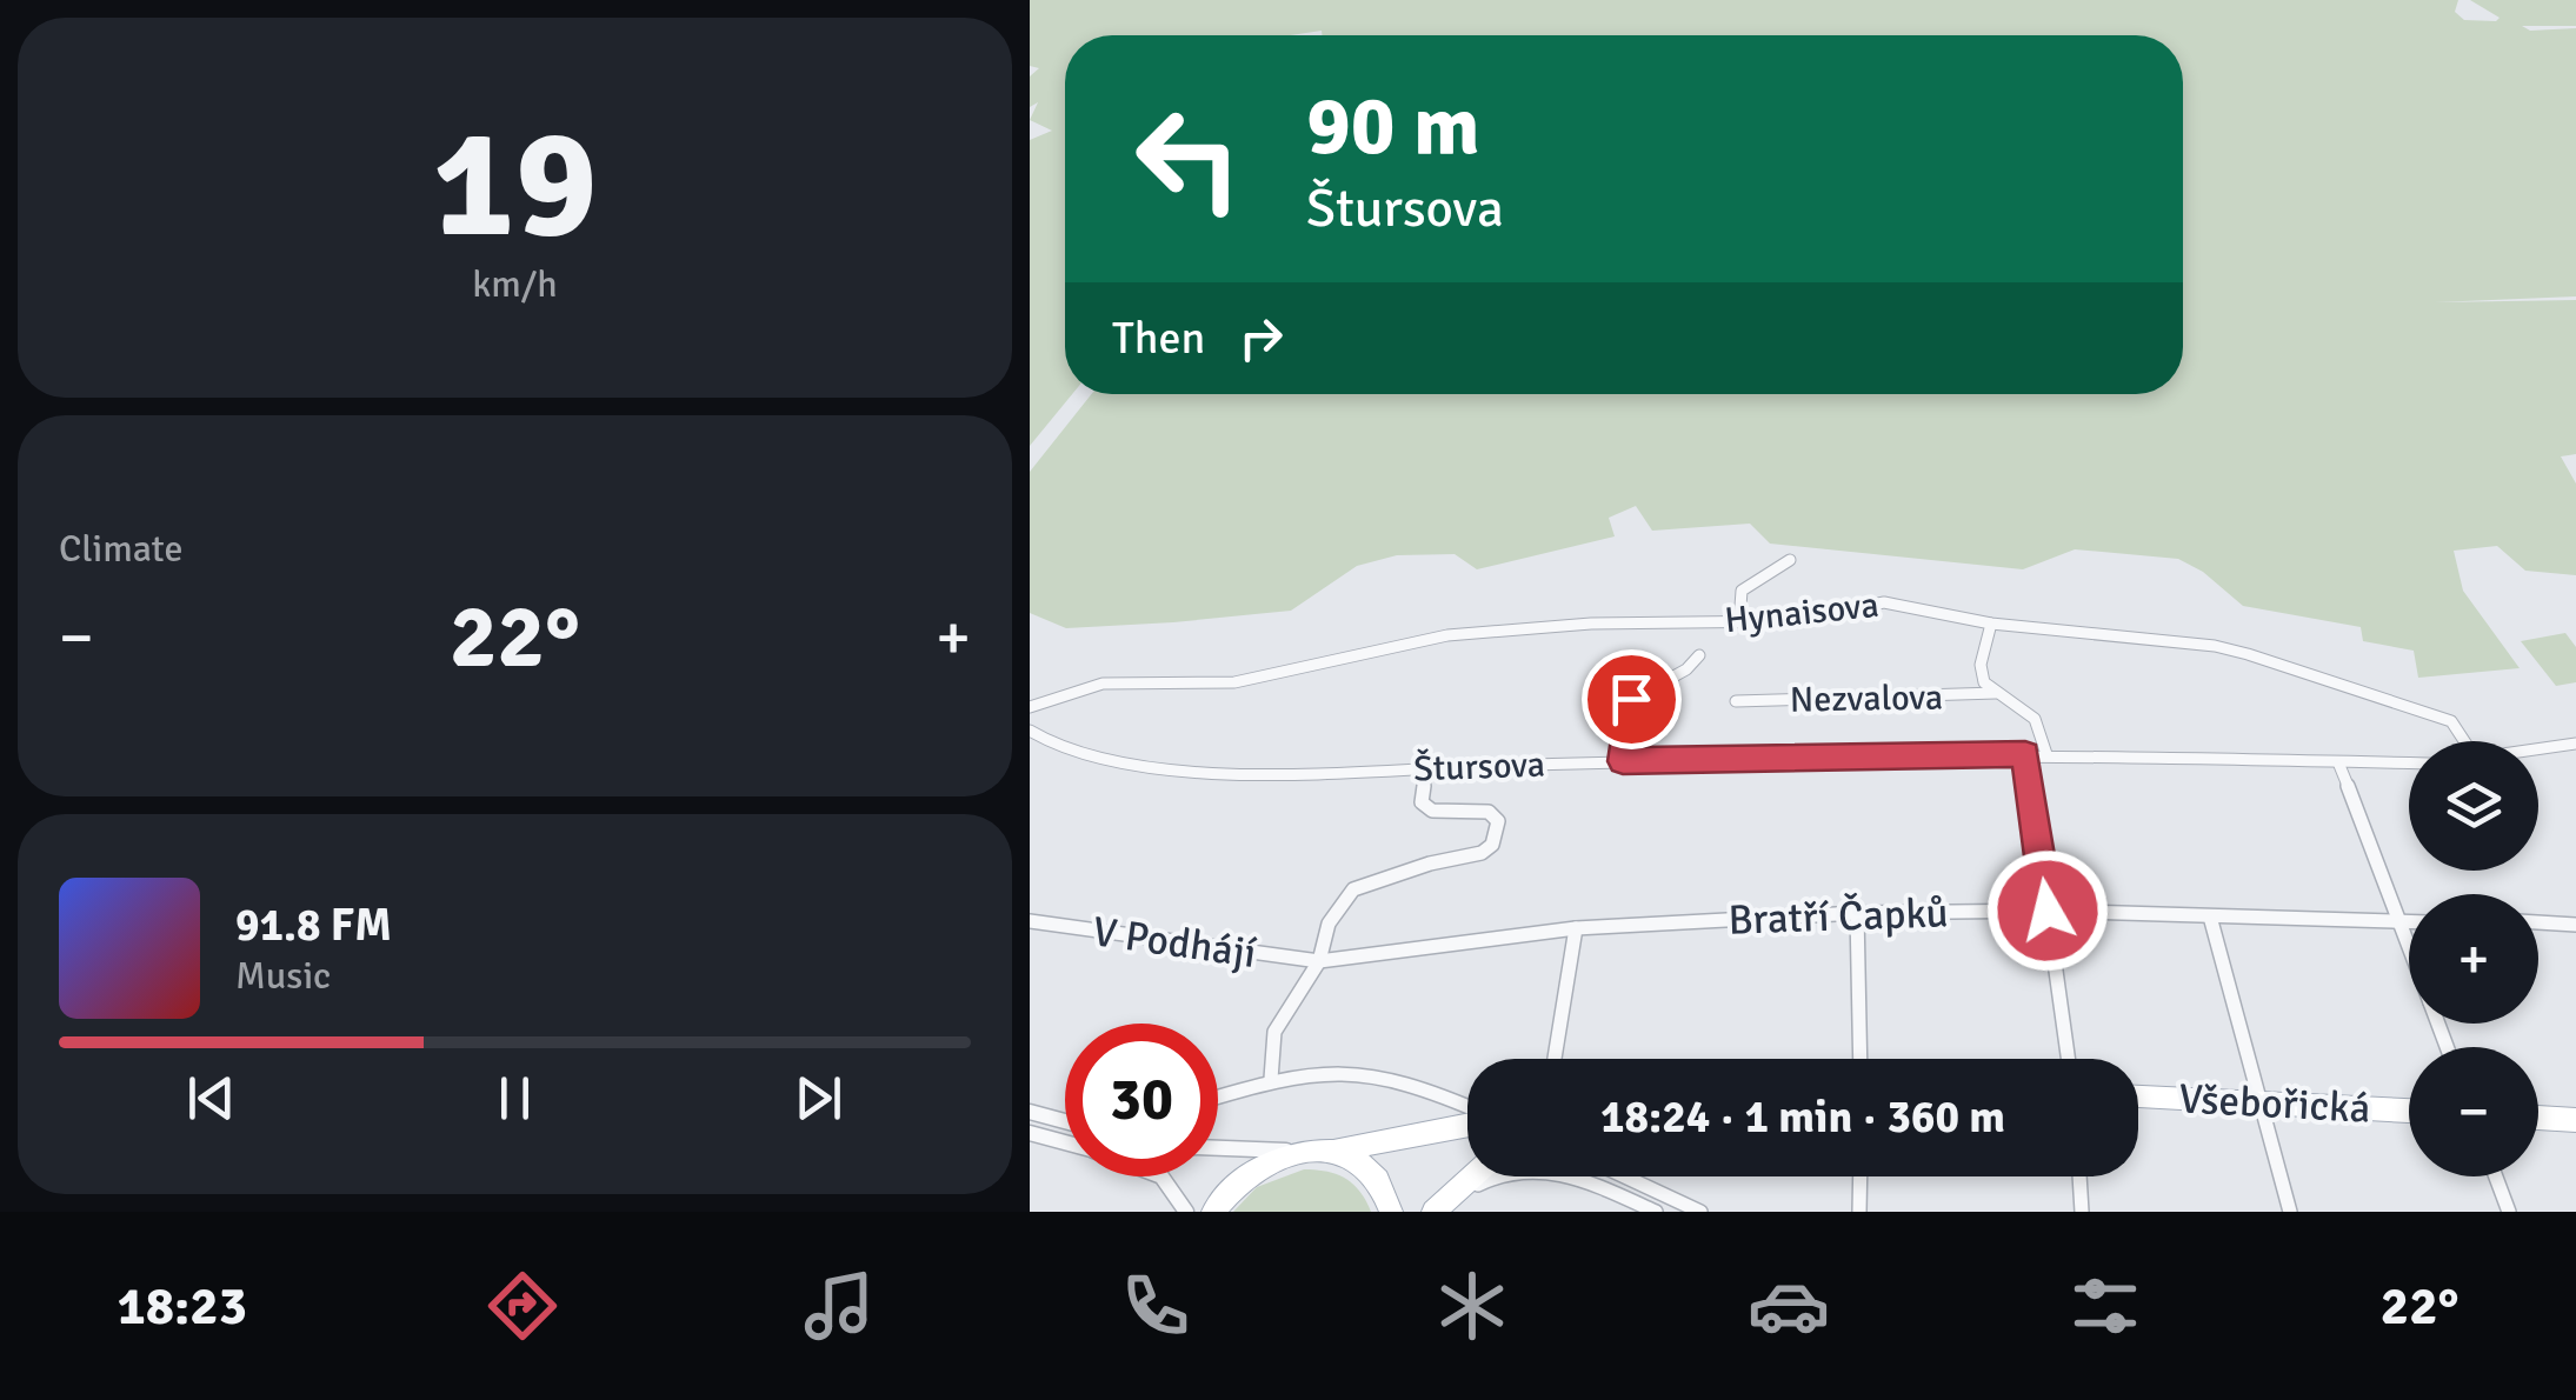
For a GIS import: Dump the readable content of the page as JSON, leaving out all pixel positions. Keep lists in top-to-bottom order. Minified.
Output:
{"streets":{"main road":["Všebořická"],"street":["Hynaisova","Nezvalova","Štursova","Bratří Čapků","V Podhájí"]},"crossings":[["Hynaisova","Nezvalova"],["Nezvalova","Štursova"],["Bratří Čapků","V Podhájí"]],"page":{"tile":[["19","km/h"],"Climate"],"turn":["90 m","Štursova"],"then":"Then","heat":["−","22°","+"],"map_buttons":["+","−"],"song":["91.8 FM","Music"],"limit":"30","trip":"18:24 · 1 min · 360 m","tabs":["18:23","22°"]}}
